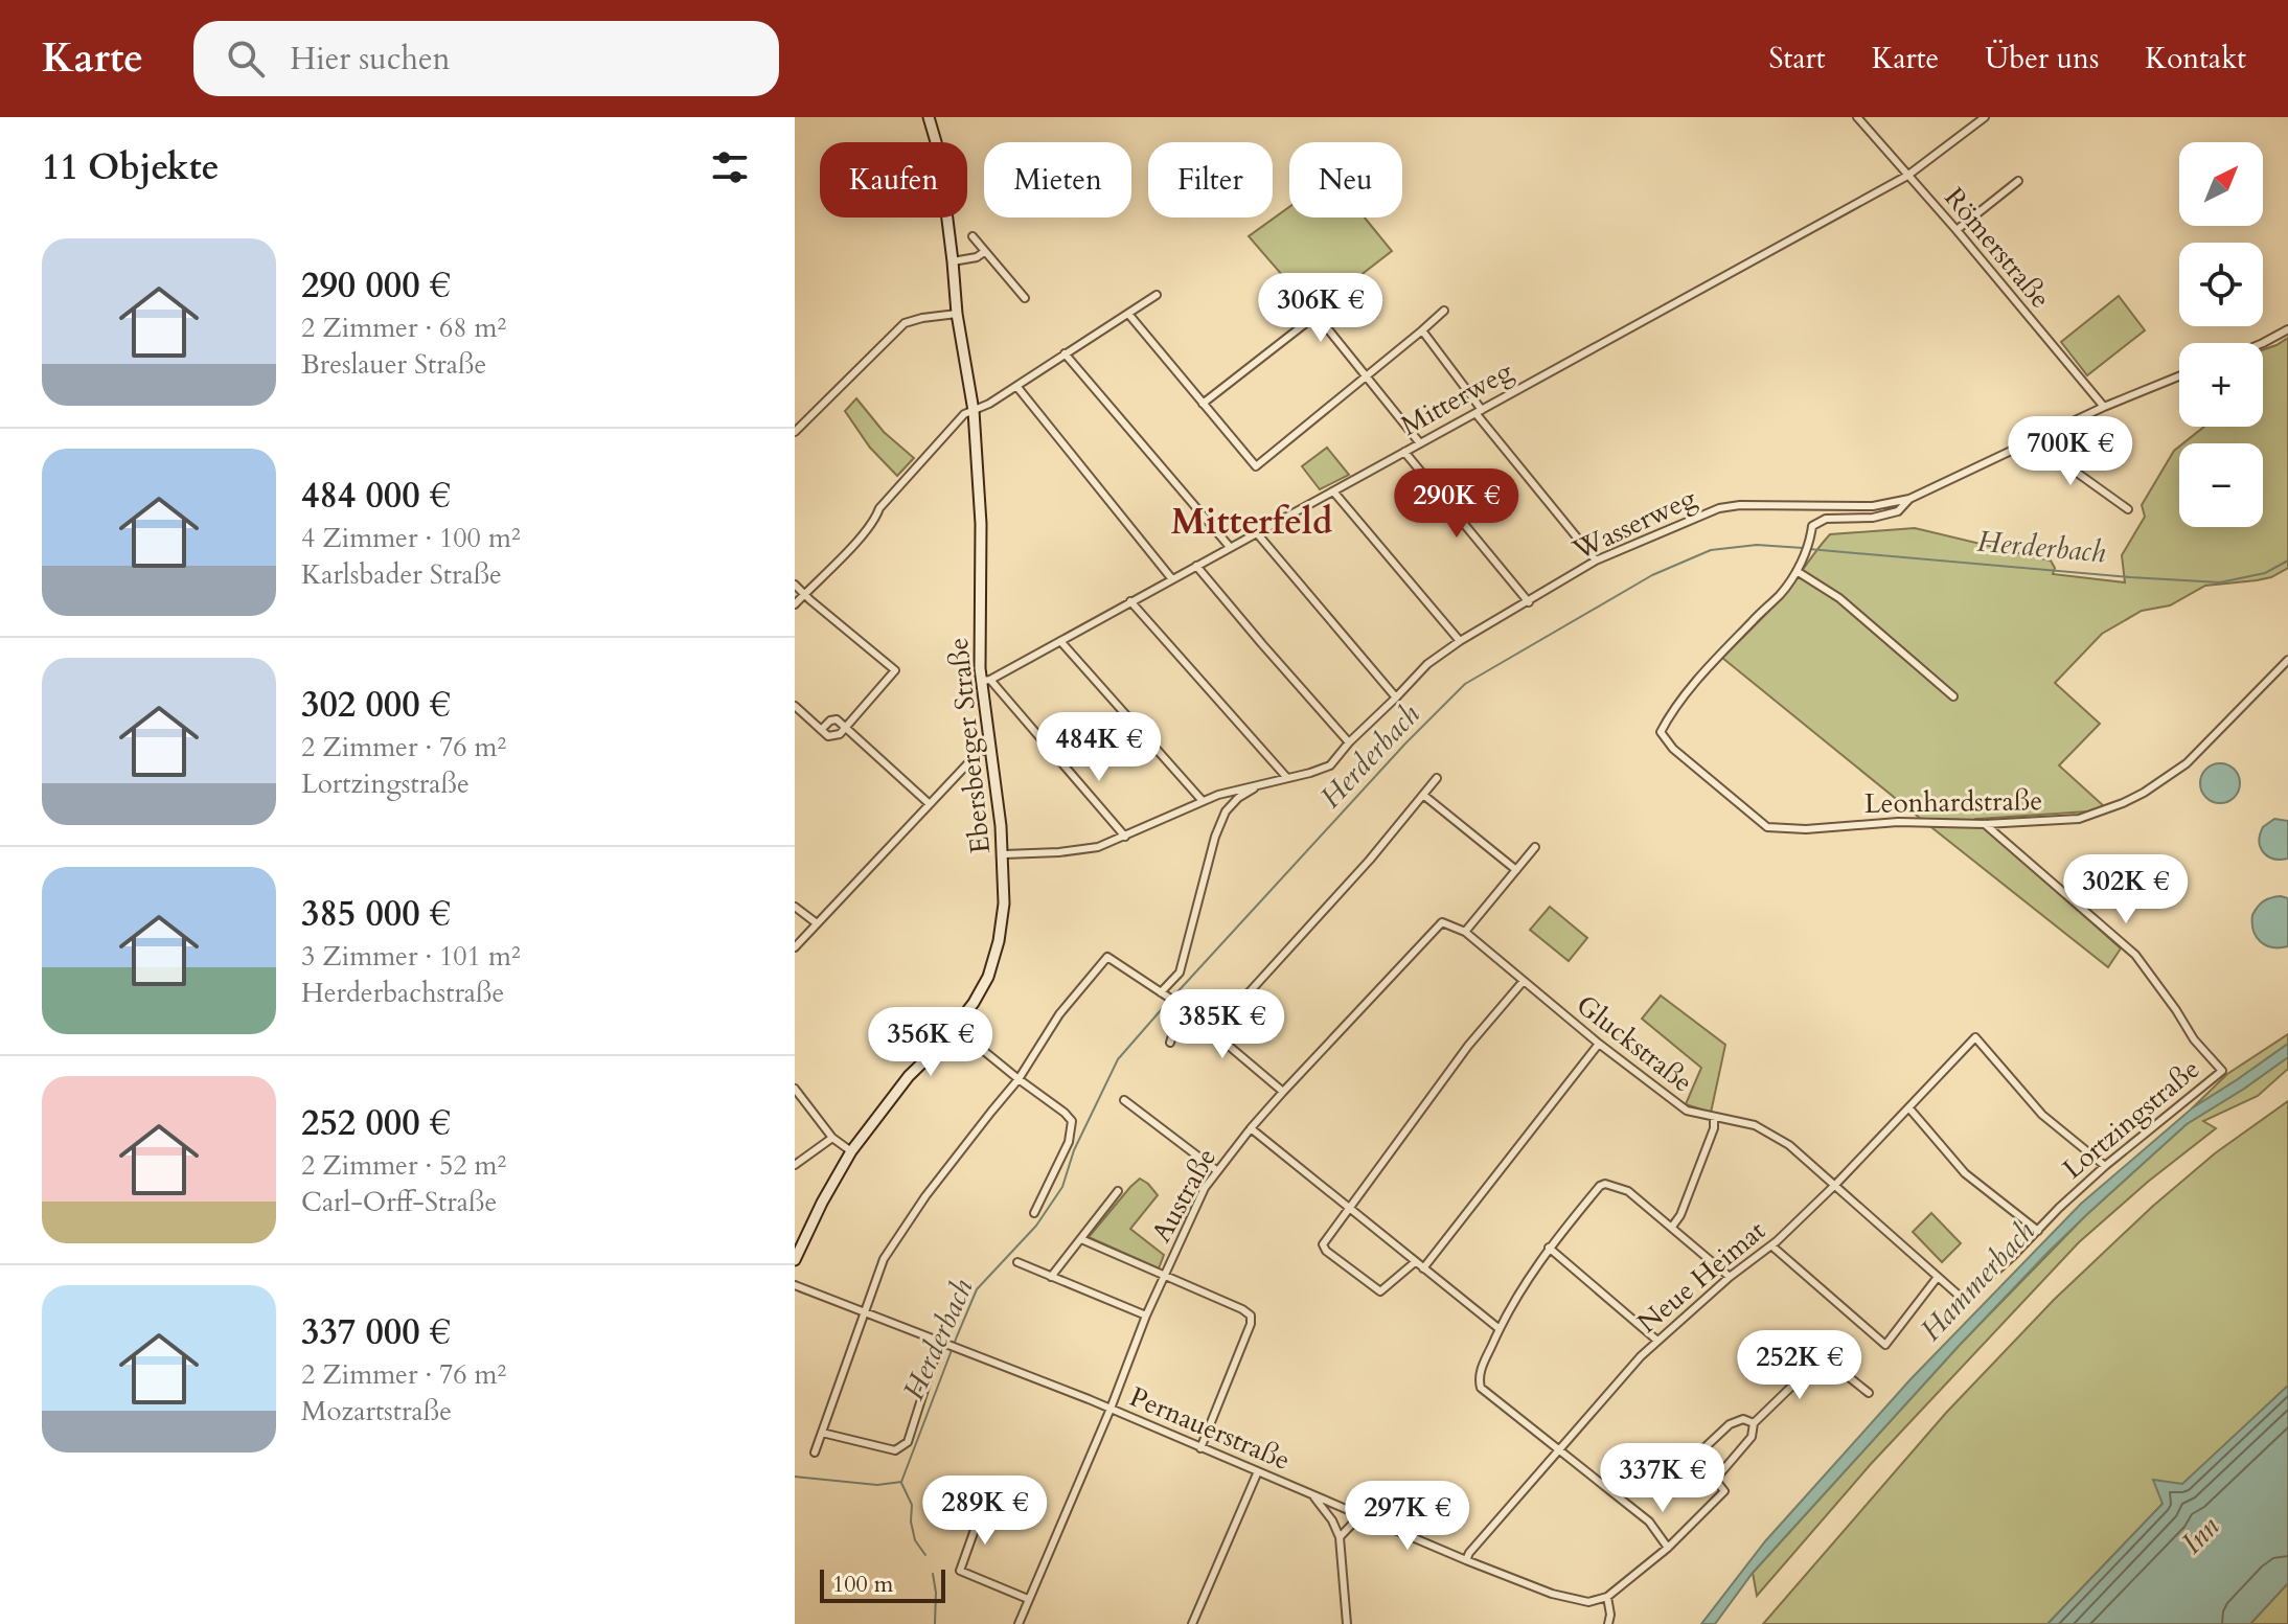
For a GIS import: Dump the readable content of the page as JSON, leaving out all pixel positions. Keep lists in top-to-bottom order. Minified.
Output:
{"streets":{"street":["Römerstraße","Mitterweg","Wasserweg","Ebersberger Straße","Leonhardstraße","Gluckstraße","Lortzingstraße","Austraße","Neue Heimat","Pernauerstraße"]},"crossings":[["Römerstraße","Mitterweg"],["Mitterweg","Ebersberger Straße"],["Wasserweg","Ebersberger Straße"],["Leonhardstraße","Lortzingstraße"],["Gluckstraße","Lortzingstraße"],["Gluckstraße","Austraße"],["Gluckstraße","Neue Heimat"],["Lortzingstraße","Neue Heimat"],["Austraße","Pernauerstraße"],["Neue Heimat","Pernauerstraße"]],"districts":["Mitterfeld"],"water":["Herderbach","Hammerbach","Inn"],"scale_bar":"100 m","north":"top right","page":{"header":"Karte","search":"Hier suchen","nav":["Start","Karte","Über uns","Kontakt"],"heading":"11 Objekte","map_buttons":["+","−"],"chip":["Kaufen","Mieten","Filter","Neu"],"list":[{"name":"290 000 €","note":"2 Zimmer · 68 m² · Breslauer Straße"},{"name":"484 000 €","note":"4 Zimmer · 100 m² · Karlsbader Straße"},{"name":"302 000 €","note":"2 Zimmer · 76 m² · Lortzingstraße"},{"name":"385 000 €","note":"3 Zimmer · 101 m² · Herderbachstraße"},{"name":"252 000 €","note":"2 Zimmer · 52 m² · Carl-Orff-Straße"},{"name":"337 000 €","note":"2 Zimmer · 76 m² · Mozartstraße"}],"price":["306K €","700K €","290K €","484K €","302K €","385K €","356K €","252K €","337K €","289K €","297K €"],"scale":"100 m"}}
